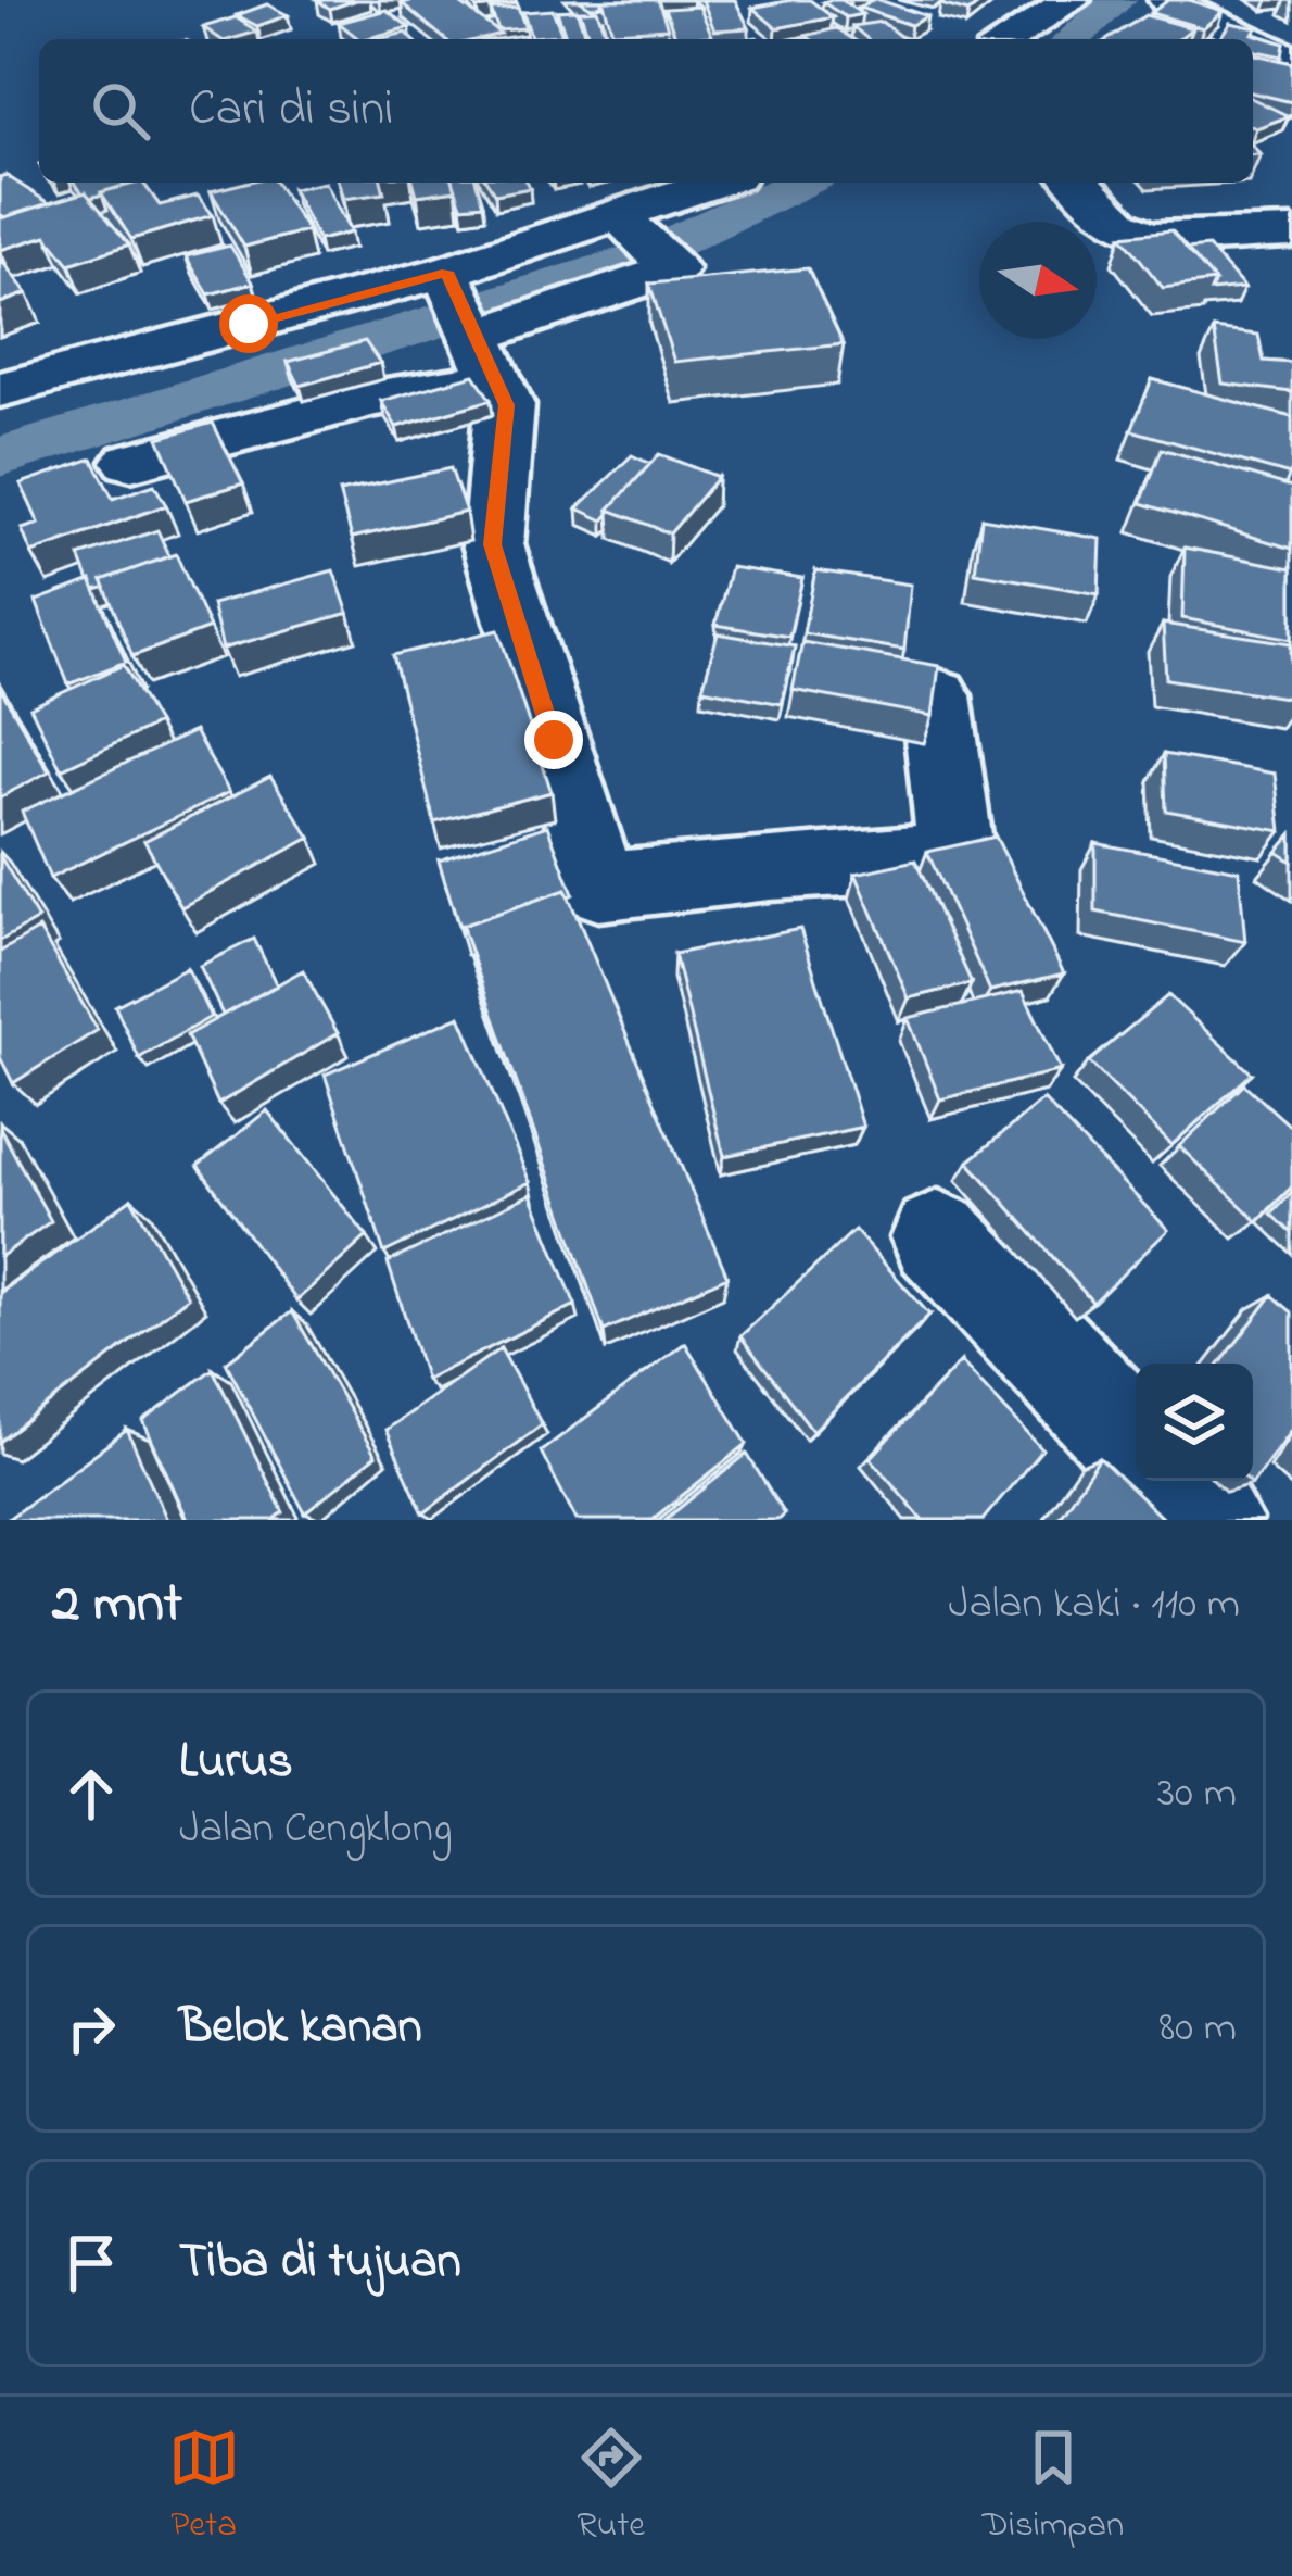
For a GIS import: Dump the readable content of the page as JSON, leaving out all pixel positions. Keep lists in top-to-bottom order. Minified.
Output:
{"north":"right","page":{"search":"Cari di sini","heading":["2 mnt","Jalan kaki · 110 m"],"list":[["Lurus","Jalan Cengklong","30 m"],["Belok kanan","80 m"],"Tiba di tujuan"],"nav":["Peta","Rute","Disimpan"]}}
